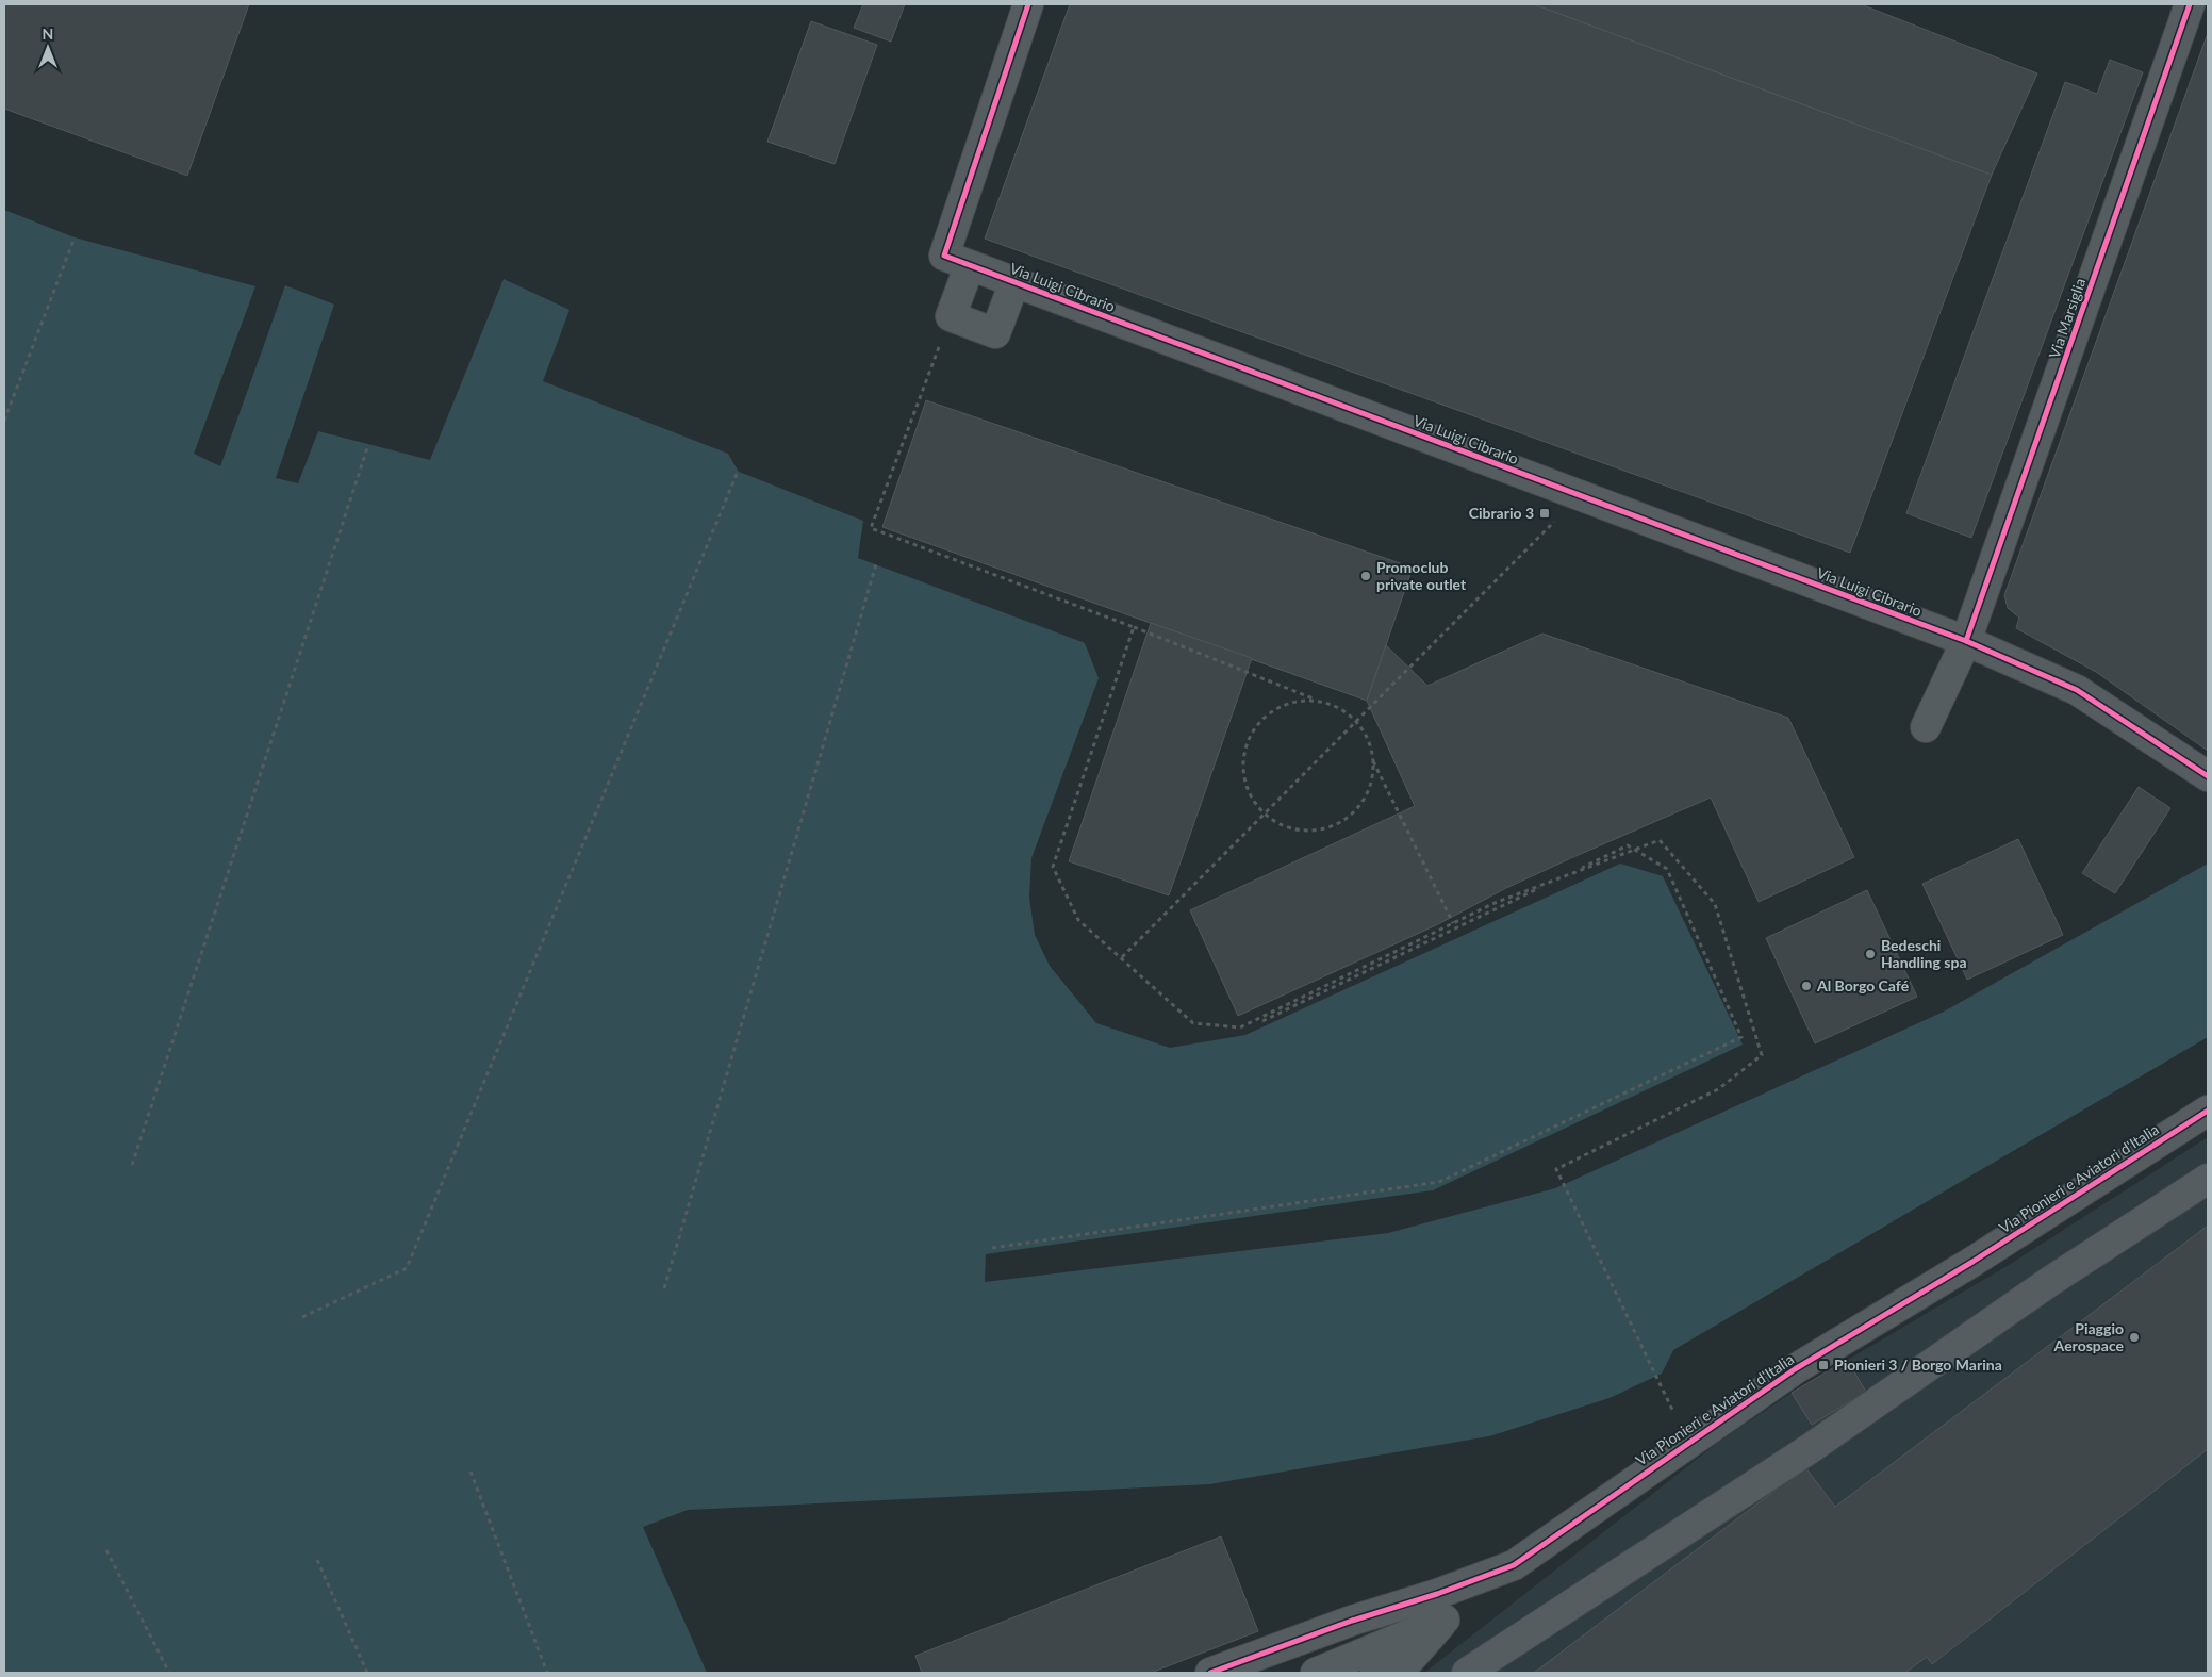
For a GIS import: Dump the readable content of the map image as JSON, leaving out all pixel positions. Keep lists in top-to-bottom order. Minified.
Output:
{"streets":{"street":["Via Luigi Cibrario","Via Marsiglia","Via Pionieri e Aviatori d'Italia"]},"crossings":[["Via Luigi Cibrario","Via Marsiglia"]],"places":{"transit":["Cibrario 3","Pionieri 3 / Borgo Marina"],"other":["Promoclub private outlet","Bedeschi Handling spa","Al Borgo Café","Piaggio Aerospace"]},"north":"top"}
